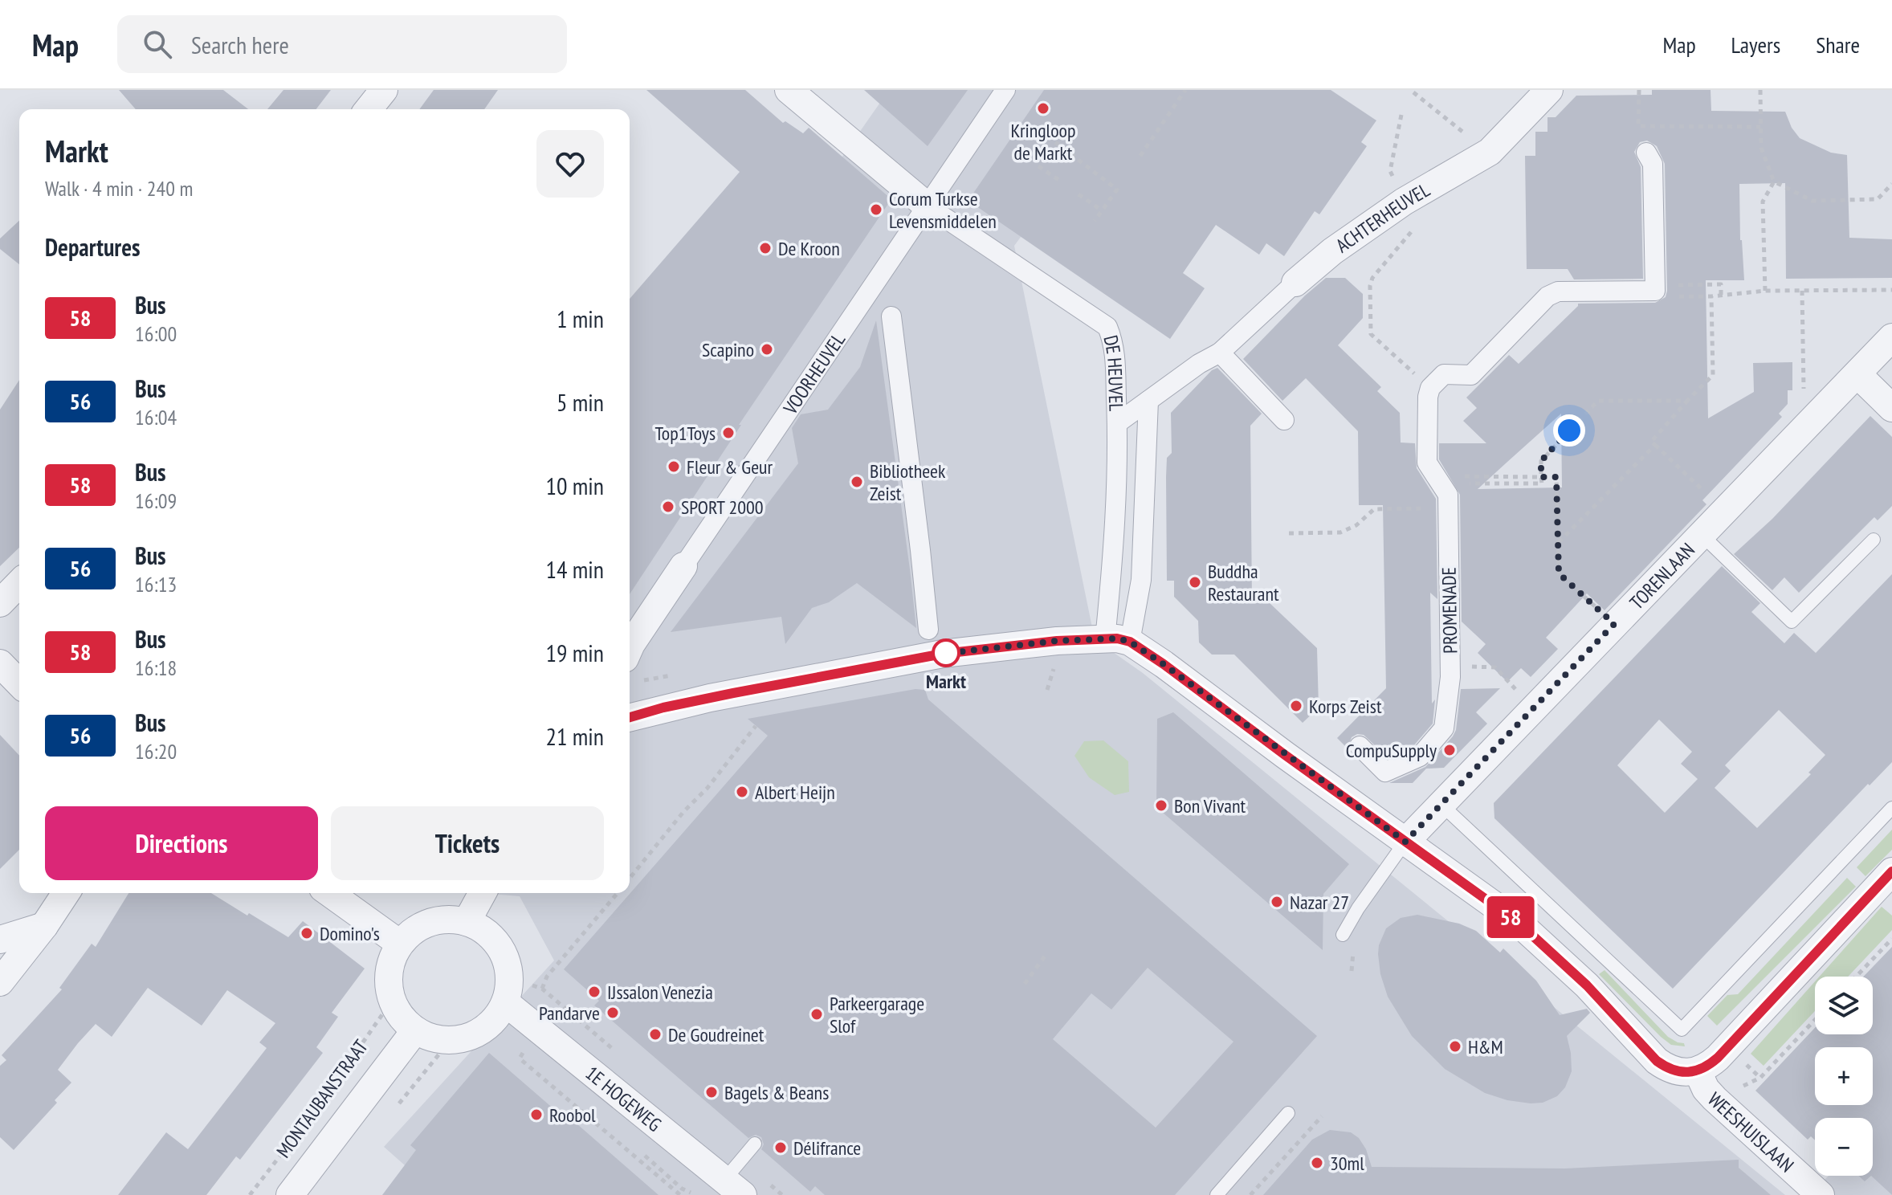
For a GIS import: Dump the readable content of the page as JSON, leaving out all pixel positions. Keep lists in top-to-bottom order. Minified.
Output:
{"streets":{"street":["ACHTERHEUVEL","VOORHEUVEL","DE HEUVEL","TORENLAAN","PROMENADE","MONTAUBANSTRAAT","1E HOGEWEG","WEESHUISLAAN"]},"crossings":[["ACHTERHEUVEL","DE HEUVEL"],["VOORHEUVEL","DE HEUVEL"],["DE HEUVEL","WEESHUISLAAN"],["TORENLAAN","WEESHUISLAAN"],["MONTAUBANSTRAAT","1E HOGEWEG"]],"places":["Kringloop de Markt","Corum Turkse Levensmiddelen","De Kroon","Scapino","Top1Toys","Fleur & Geur","Bibliotheek Zeist","SPORT 2000","Buddha Restaurant","Markt","Korps Zeist","CompuSupply","Albert Heijn","Bon Vivant","Nazar 27","Domino's","IJssalon Venezia","Pandarve","Parkeergarage Slof","De Goudreinet","H&M","Bagels & Beans","Roobol","Délifrance","30ml"],"lines":["bus line 58"],"page":{"header":"Map","search":"Search here","nav":["Map","Layers","Share"],"on_map":"58","heading":[["Markt","Walk · 4 min · 240 m"],"Departures"],"list":[{"mark":"58","name":"Bus","note":"16:00","value":"1 min"},{"mark":"56","name":"Bus","note":"16:04","value":"5 min"},{"mark":"58","name":"Bus","note":"16:09","value":"10 min"},{"mark":"56","name":"Bus","note":"16:13","value":"14 min"},{"mark":"58","name":"Bus","note":"16:18","value":"19 min"},{"mark":"56","name":"Bus","note":"16:20","value":"21 min"}],"buttons":["Directions","Tickets"],"map_buttons":["+","−"]}}
